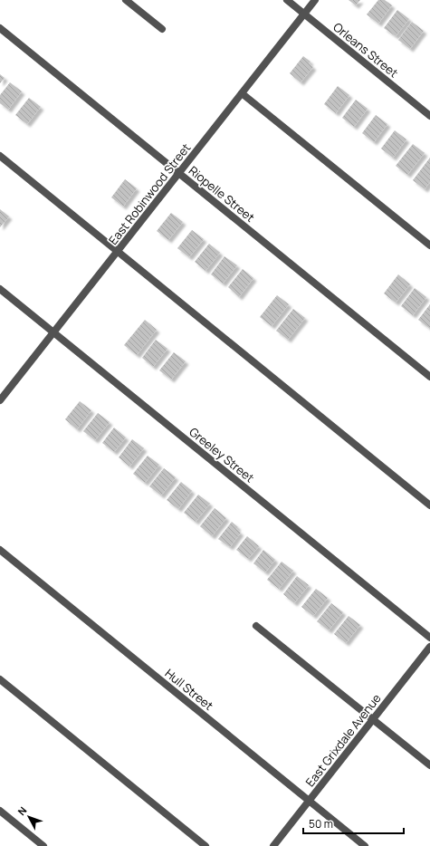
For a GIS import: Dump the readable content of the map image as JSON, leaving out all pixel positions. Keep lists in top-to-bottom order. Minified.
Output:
{"streets":{"street":["Orleans Street","East Robinwood Street","Riopelle Street","Greeley Street","Hull Street","East Grixdale Avenue"]},"crossings":[["Orleans Street","East Robinwood Street"],["East Robinwood Street","Riopelle Street"],["East Robinwood Street","Greeley Street"],["Hull Street","East Grixdale Avenue"]],"scale_bar":"50 m","north":"top left"}
